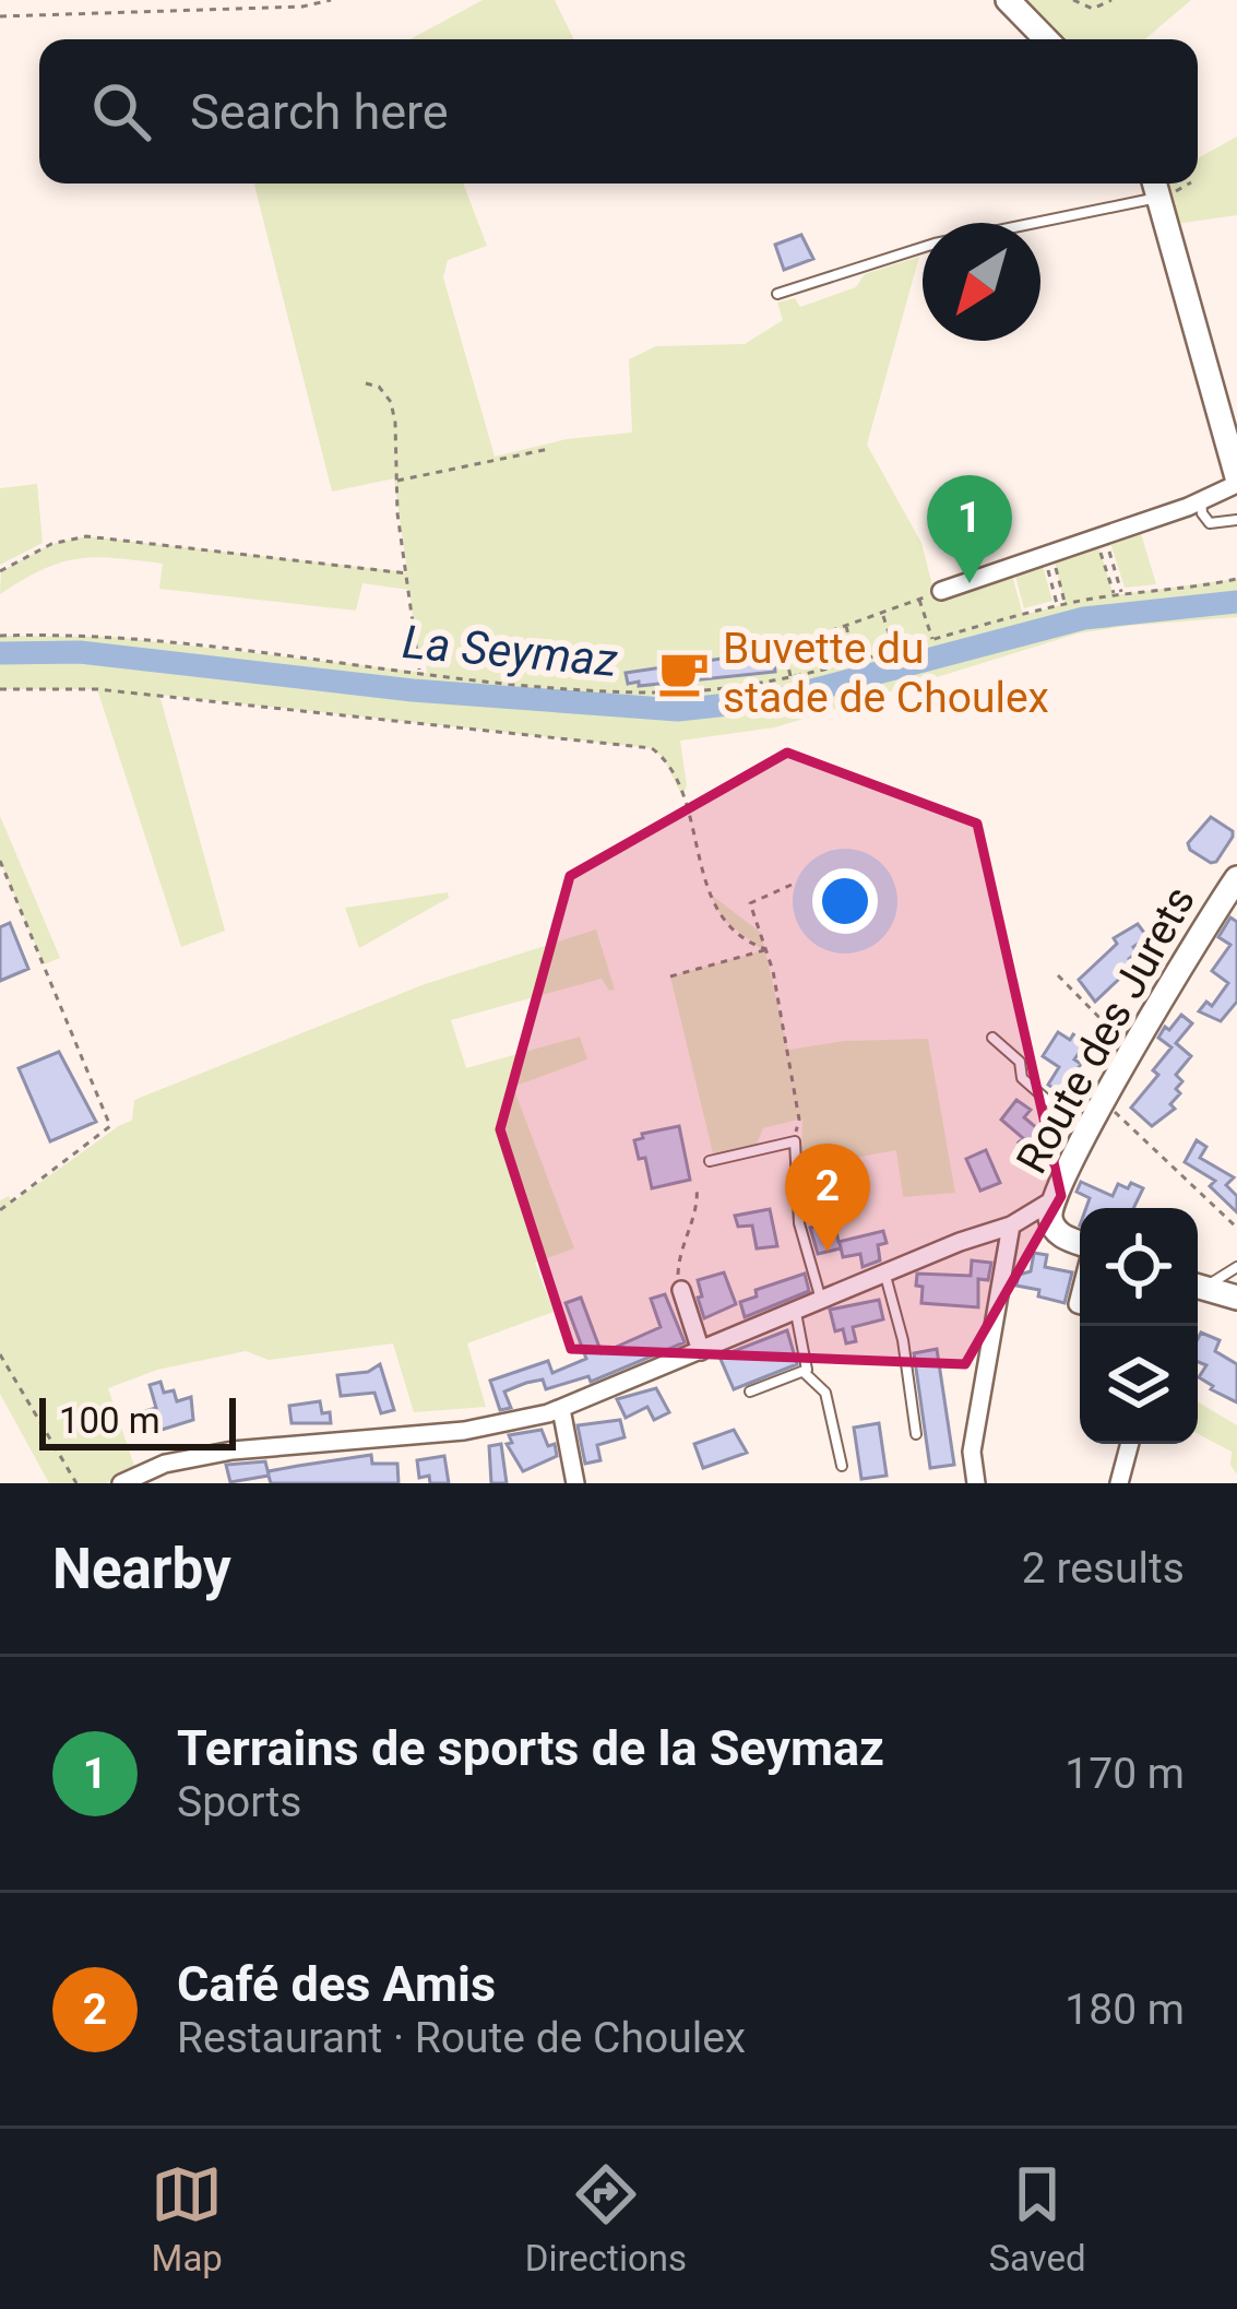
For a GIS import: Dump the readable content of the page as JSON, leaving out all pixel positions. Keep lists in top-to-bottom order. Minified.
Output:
{"streets":{"street":["Route des Jurets"]},"water":["La Seymaz"],"places":{"cafe":["Buvette du stade de Choulex"]},"scale_bar":"100 m","north":"bottom left","page":{"search":"Search here","pins":["1","2"],"scale":"100 m","heading":["Nearby","2 results"],"list":[{"mark":"1","name":"Terrains de sports de la Seymaz","note":"Sports","value":"170 m"},{"mark":"2","name":"Café des Amis","note":"Restaurant · Route de Choulex","value":"180 m"}],"nav":["Map","Directions","Saved"]}}
